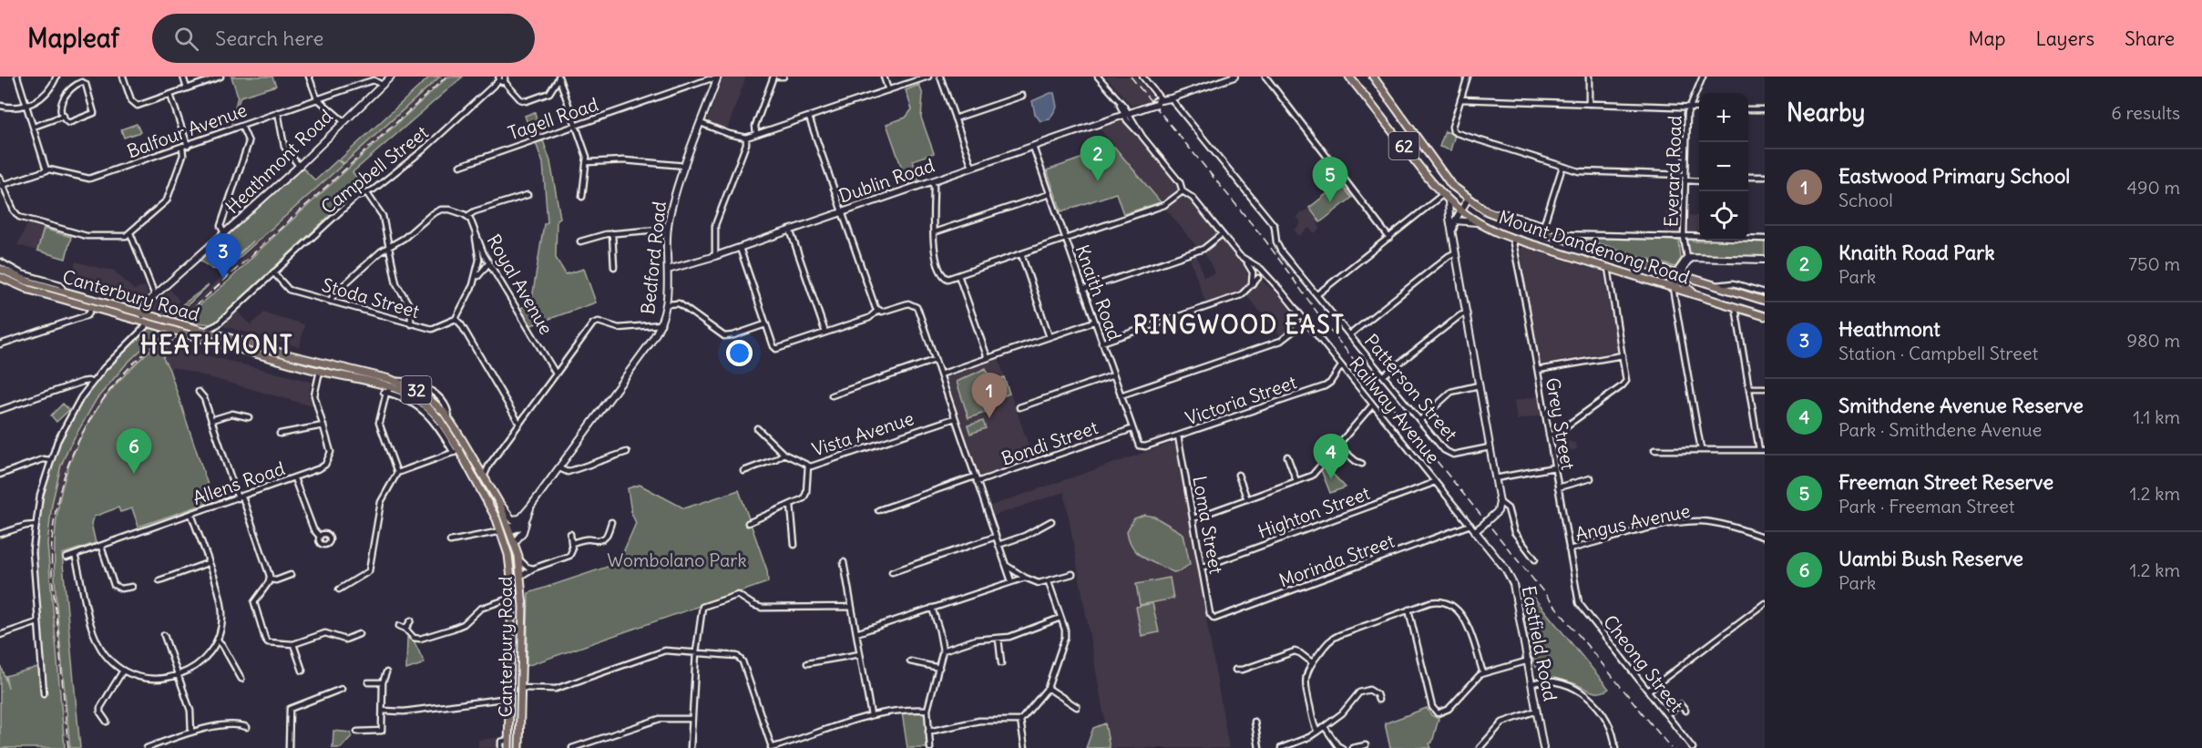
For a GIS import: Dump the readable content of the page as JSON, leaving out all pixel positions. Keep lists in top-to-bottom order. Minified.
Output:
{"streets":{"main road":["62","Heathmont Road","Dublin Road","Mount Dandenong Road","Bedford Road","Canterbury Road","32","Eastfield Road"],"street":["Tagell Road","Balfour Avenue","Campbell Street","Everard Road","Royal Avenue","Knaith Road","Stoda Street","Patterson Street","Victoria Street","Railway Avenue","Grey Street","Vista Avenue","Bondi Street","Allens Road","Highton Street","Angus Avenue","Loma Street","Morinda Street","Cheong Street"]},"crossings":[["Tagell Road","Bedford Road"],["Balfour Avenue","Heathmont Road"],["Campbell Street","Canterbury Road"],["Campbell Street","Stoda Street"],["Dublin Road","Bedford Road"],["Dublin Road","Knaith Road"],["Dublin Road","Patterson Street"],["Dublin Road","Railway Avenue"],["Mount Dandenong Road","Grey Street"],["Mount Dandenong Road","Eastfield Road"],["Bedford Road","Canterbury Road"],["Royal Avenue","Stoda Street"],["Knaith Road","Victoria Street"],["Knaith Road","Bondi Street"],["Canterbury Road","Allens Road"],["Patterson Street","Eastfield Road"],["Victoria Street","Railway Avenue"],["Victoria Street","Loma Street"],["Railway Avenue","Highton Street"],["Railway Avenue","Morinda Street"],["Railway Avenue","Eastfield Road"],["Grey Street","Angus Avenue"],["Grey Street","Cheong Street"],["Highton Street","Loma Street"],["Loma Street","Morinda Street"]],"districts":["RINGWOOD EAST","HEATHMONT"],"parks":["Wombolano Park"],"page":{"header":"Mapleaf","search":"Search here","nav":["Map","Layers","Share"],"heading":["Nearby","6 results"],"map_buttons":["+","−"],"pins":["2","5","3","1","6","4"],"list":[{"mark":"1","name":"Eastwood Primary School","note":"School","value":"490 m"},{"mark":"2","name":"Knaith Road Park","note":"Park","value":"750 m"},{"mark":"3","name":"Heathmont","note":"Station · Campbell Street","value":"980 m"},{"mark":"4","name":"Smithdene Avenue Reserve","note":"Park · Smithdene Avenue","value":"1.1 km"},{"mark":"5","name":"Freeman Street Reserve","note":"Park · Freeman Street","value":"1.2 km"},{"mark":"6","name":"Uambi Bush Reserve","note":"Park","value":"1.2 km"}]}}
